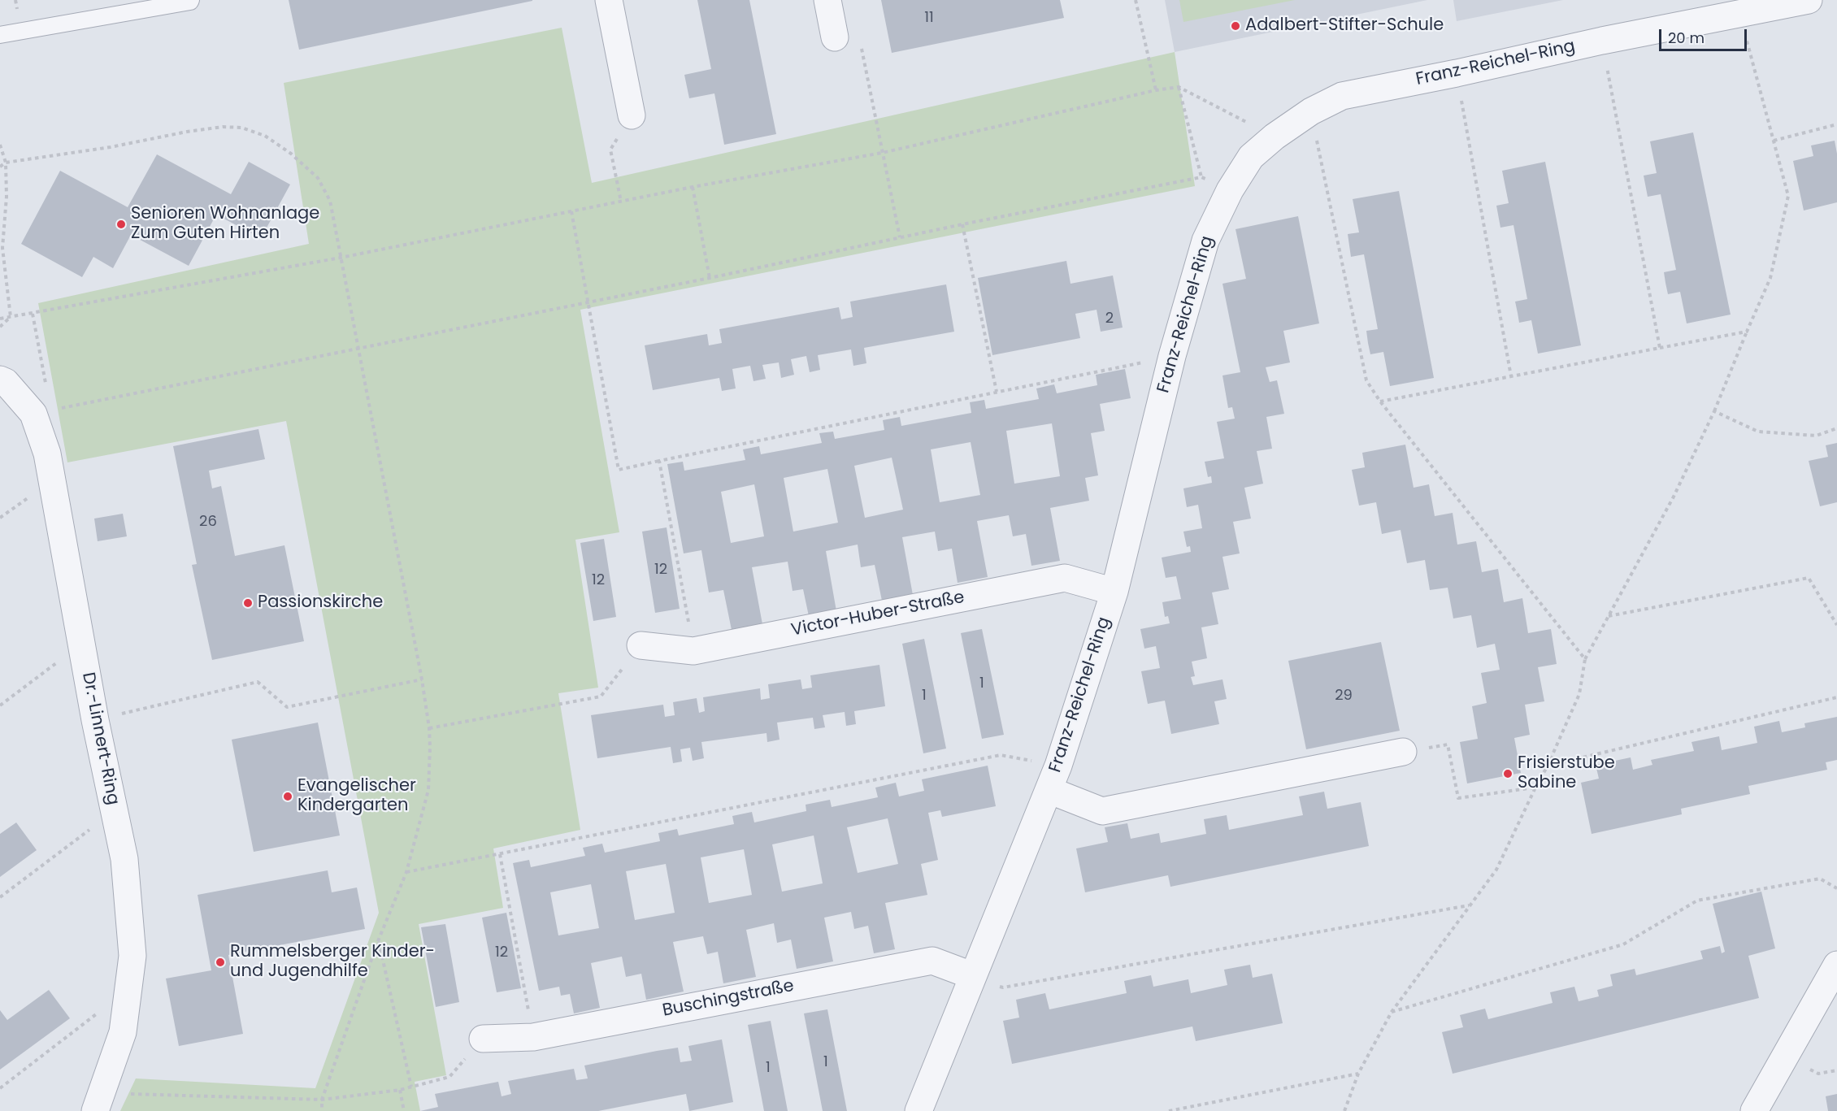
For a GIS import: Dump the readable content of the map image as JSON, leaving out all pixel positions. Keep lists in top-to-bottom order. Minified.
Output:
{"streets":{"street":["Franz-Reichel-Ring","Victor-Huber-Straße","Dr.-Linnert-Ring","Buschingstraße"]},"crossings":[["Franz-Reichel-Ring","Victor-Huber-Straße"],["Franz-Reichel-Ring","Buschingstraße"]],"places":["Adalbert-Stifter-Schule","Senioren Wohnanlage Zum Guten Hirten","Passionskirche","Frisierstube Sabine","Evangelischer Kindergarten","Rummelsberger Kinder- und Jugendhilfe"],"house_numbers":["11","2","26","12","12","1","1","29","12","1","1"],"scale_bar":"20 m"}
